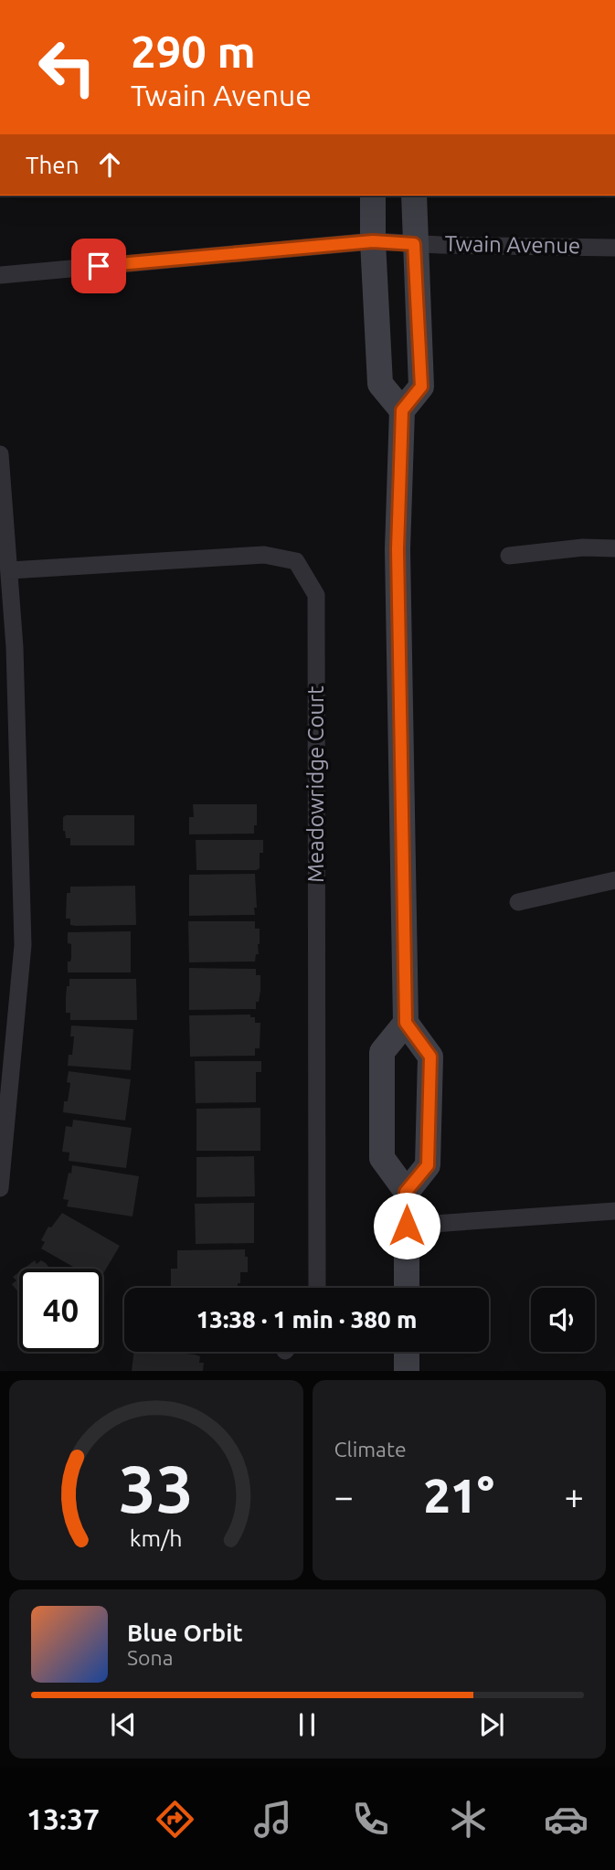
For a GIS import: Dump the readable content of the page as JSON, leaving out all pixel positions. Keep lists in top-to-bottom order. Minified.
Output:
{"streets":{"street":["Twain Avenue","Meadowridge Court"]},"page":{"turn":["290 m","Twain Avenue"],"then":"Then","limit":"40","trip":"13:38 · 1 min · 380 m","tile":"Climate","heat":["−","21°","+"],"song":["Blue Orbit","Sona"],"tabs":"13:37","gauge":["33","km/h"]}}
